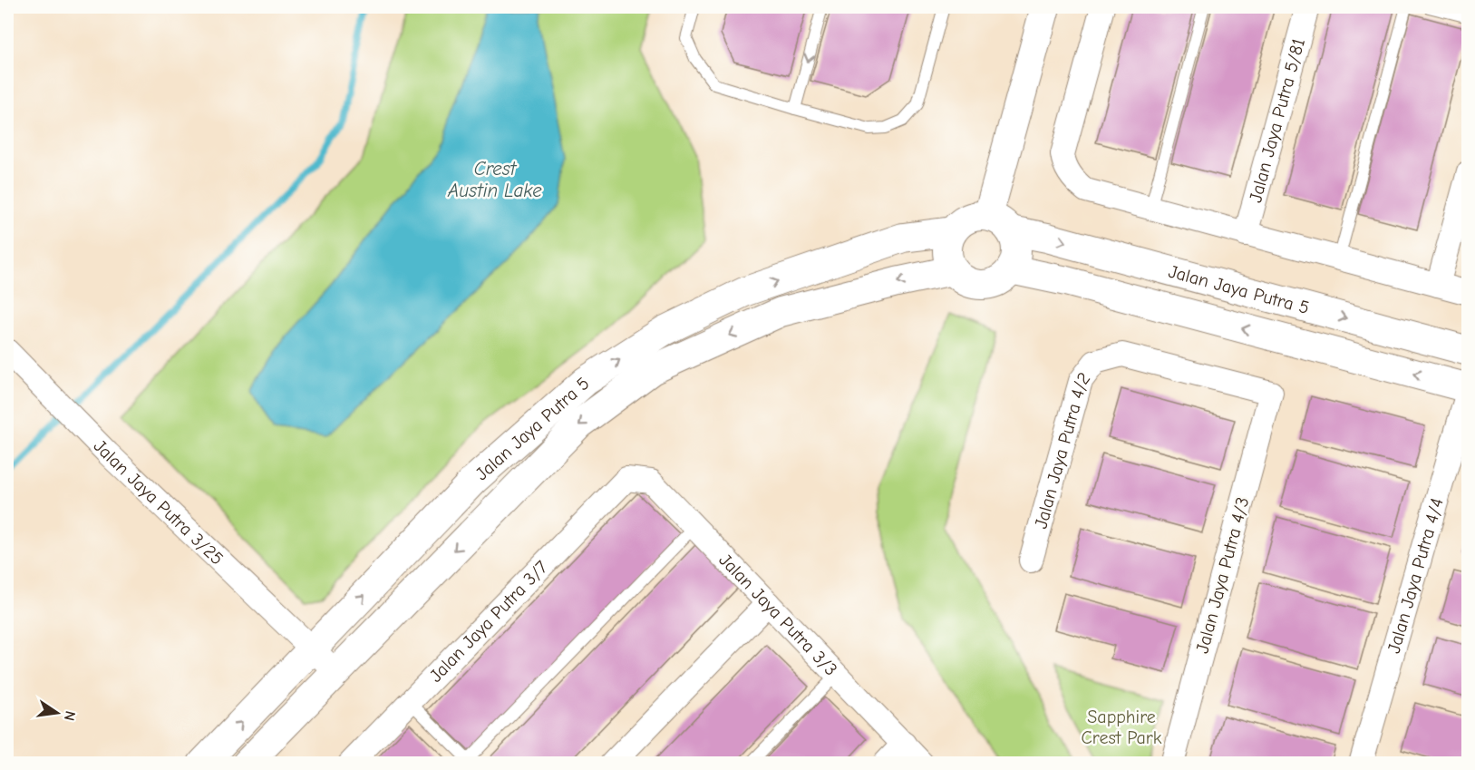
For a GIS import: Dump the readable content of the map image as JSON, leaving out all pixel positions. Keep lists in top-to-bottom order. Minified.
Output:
{"streets":{"street":["Jalan Jaya Putra 5/81","Jalan Jaya Putra 5","Jalan Jaya Putra 4/2","Jalan Jaya Putra 3/25","Jalan Jaya Putra 4/3","Jalan Jaya Putra 4/4","Jalan Jaya Putra 3/3","Jalan Jaya Putra 3/7"]},"crossings":[["Jalan Jaya Putra 5","Jalan Jaya Putra 3/25"],["Jalan Jaya Putra 5","Jalan Jaya Putra 4/4"],["Jalan Jaya Putra 4/2","Jalan Jaya Putra 4/3"],["Jalan Jaya Putra 3/3","Jalan Jaya Putra 3/7"]],"water":["Crest Austin Lake"],"parks":["Sapphire Crest Park"],"north":"right"}
